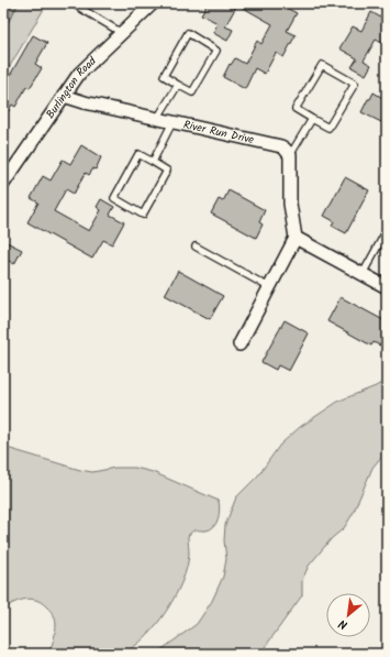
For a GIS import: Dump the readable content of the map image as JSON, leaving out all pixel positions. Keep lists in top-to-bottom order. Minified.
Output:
{"streets":{"street":["Burlington Road","River Run Drive"]},"crossings":[["Burlington Road","River Run Drive"]],"north":"bottom left"}
